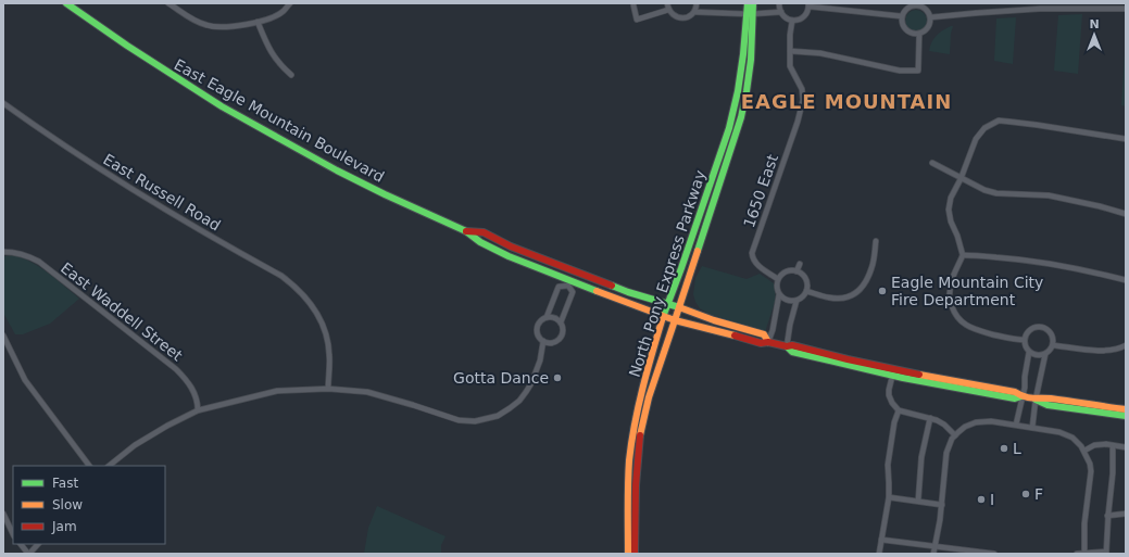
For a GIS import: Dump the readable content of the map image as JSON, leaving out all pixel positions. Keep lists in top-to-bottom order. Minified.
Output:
{"streets":{"main road":["East Eagle Mountain Boulevard","North Pony Express Parkway"],"street":["1650 East","East Russell Road","East Waddell Street"]},"crossings":[["East Eagle Mountain Boulevard","North Pony Express Parkway"]],"districts":["EAGLE MOUNTAIN"],"places":["Eagle Mountain City Fire Department","Gotta Dance","L","F","I"],"legend":["Fast","Slow","Jam"],"north":"top"}
